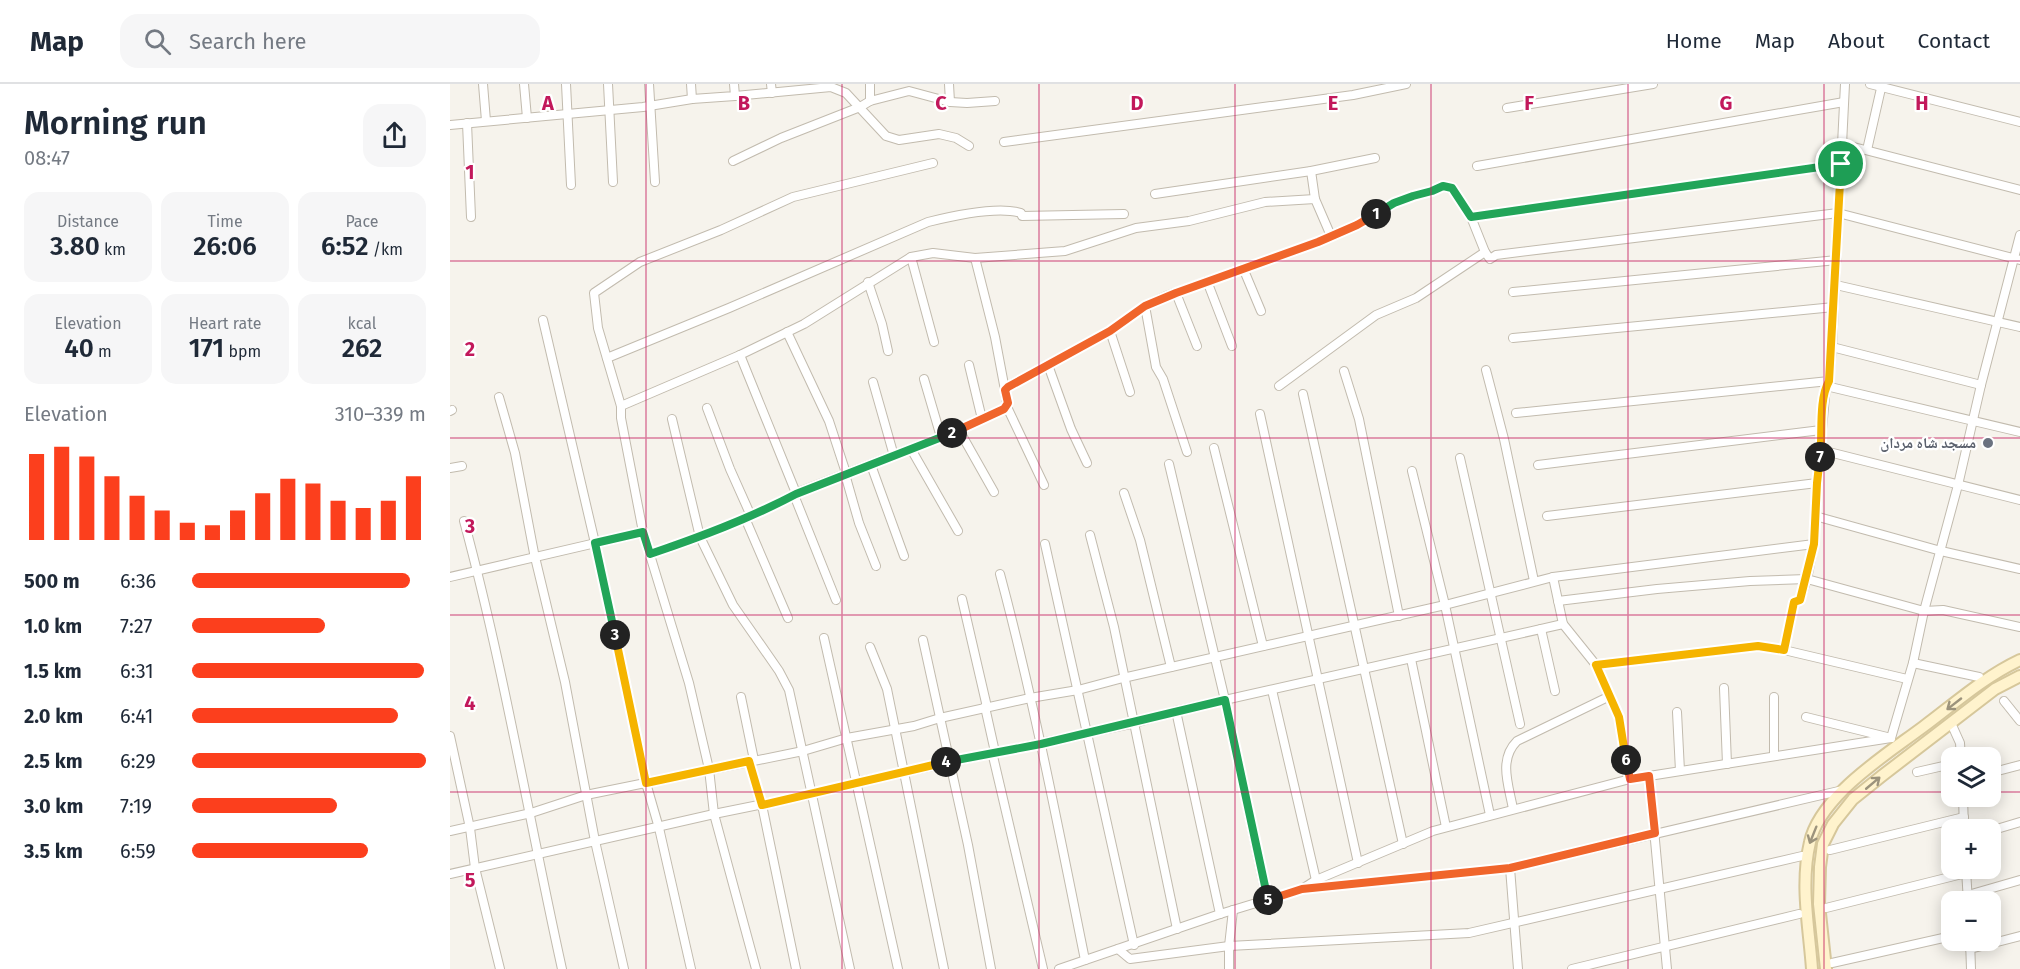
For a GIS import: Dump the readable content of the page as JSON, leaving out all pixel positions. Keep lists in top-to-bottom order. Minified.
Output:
{"places":["مسجد شاه مردان"],"page":{"header":"Map","search":"Search here","nav":["Home","Map","About","Contact"],"heading":["Morning run","08:47"],"stats":[["Distance","3.80 km"],["Time","26:06"],["Pace","6:52 /km"],["Elevation","40 m"],["Heart rate","171 bpm"],["kcal","262"]],"pins":["1","2","7","3","6","4","5"],"chart":["Elevation","310–339 m"],"list":[{"name":"500 m","note":"6:36"},{"name":"1.0 km","note":"7:27"},{"name":"1.5 km","note":"6:31"},{"name":"2.0 km","note":"6:41"},{"name":"2.5 km","note":"6:29"},{"name":"3.0 km","note":"7:19"},{"name":"3.5 km","note":"6:59"}],"map_buttons":["+","−"]},"grid":{"columns":["A","B","C","D","E","F","G","H"],"rows":["1","2","3","4","5"]}}
